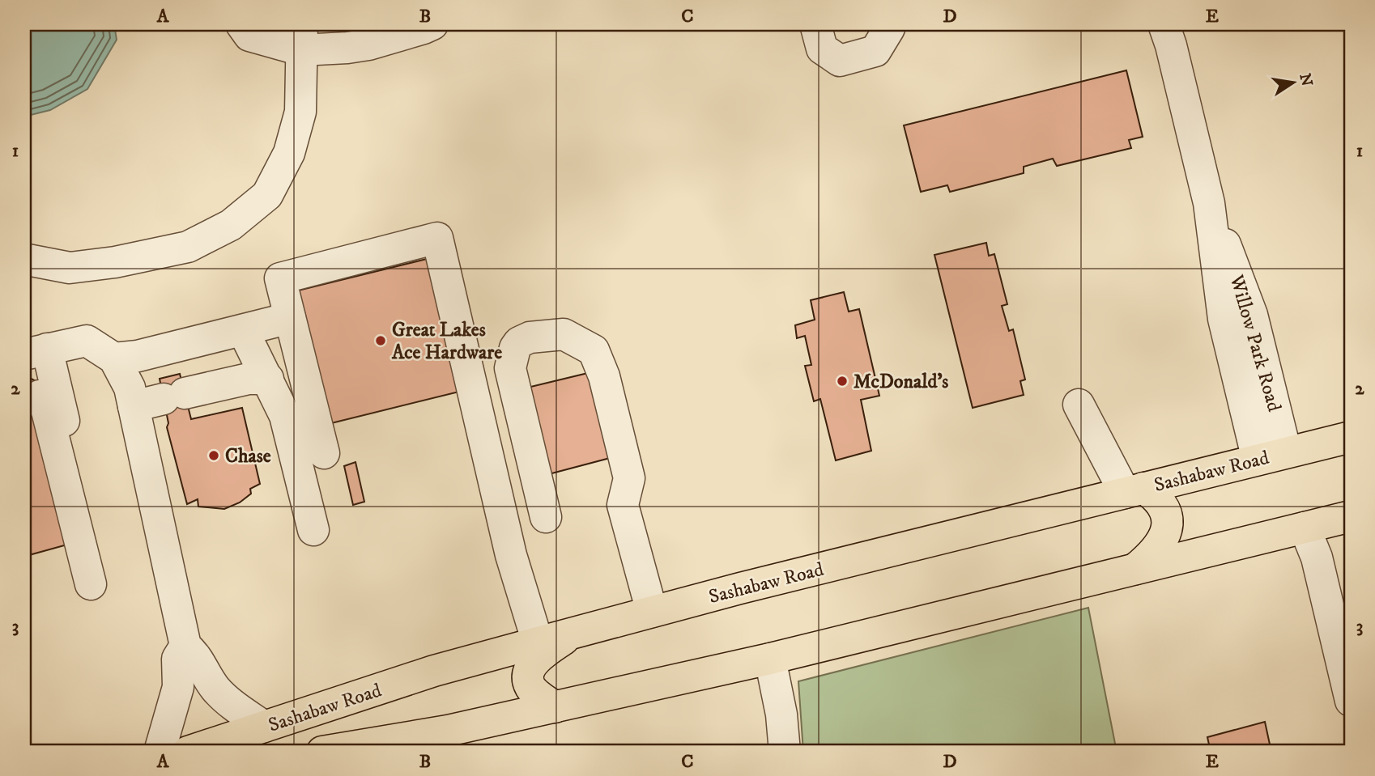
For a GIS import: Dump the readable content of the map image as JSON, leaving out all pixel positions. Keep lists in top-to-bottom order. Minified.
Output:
{"streets":{"main road":["Sashabaw Road"],"street":["Willow Park Road"]},"crossings":[["Willow Park Road","Sashabaw Road"]],"places":["Great Lakes Ace Hardware","McDonald's","Chase"],"north":"right","grid":{"columns":["A","B","C","D","E"],"rows":["1","2","3"]}}
